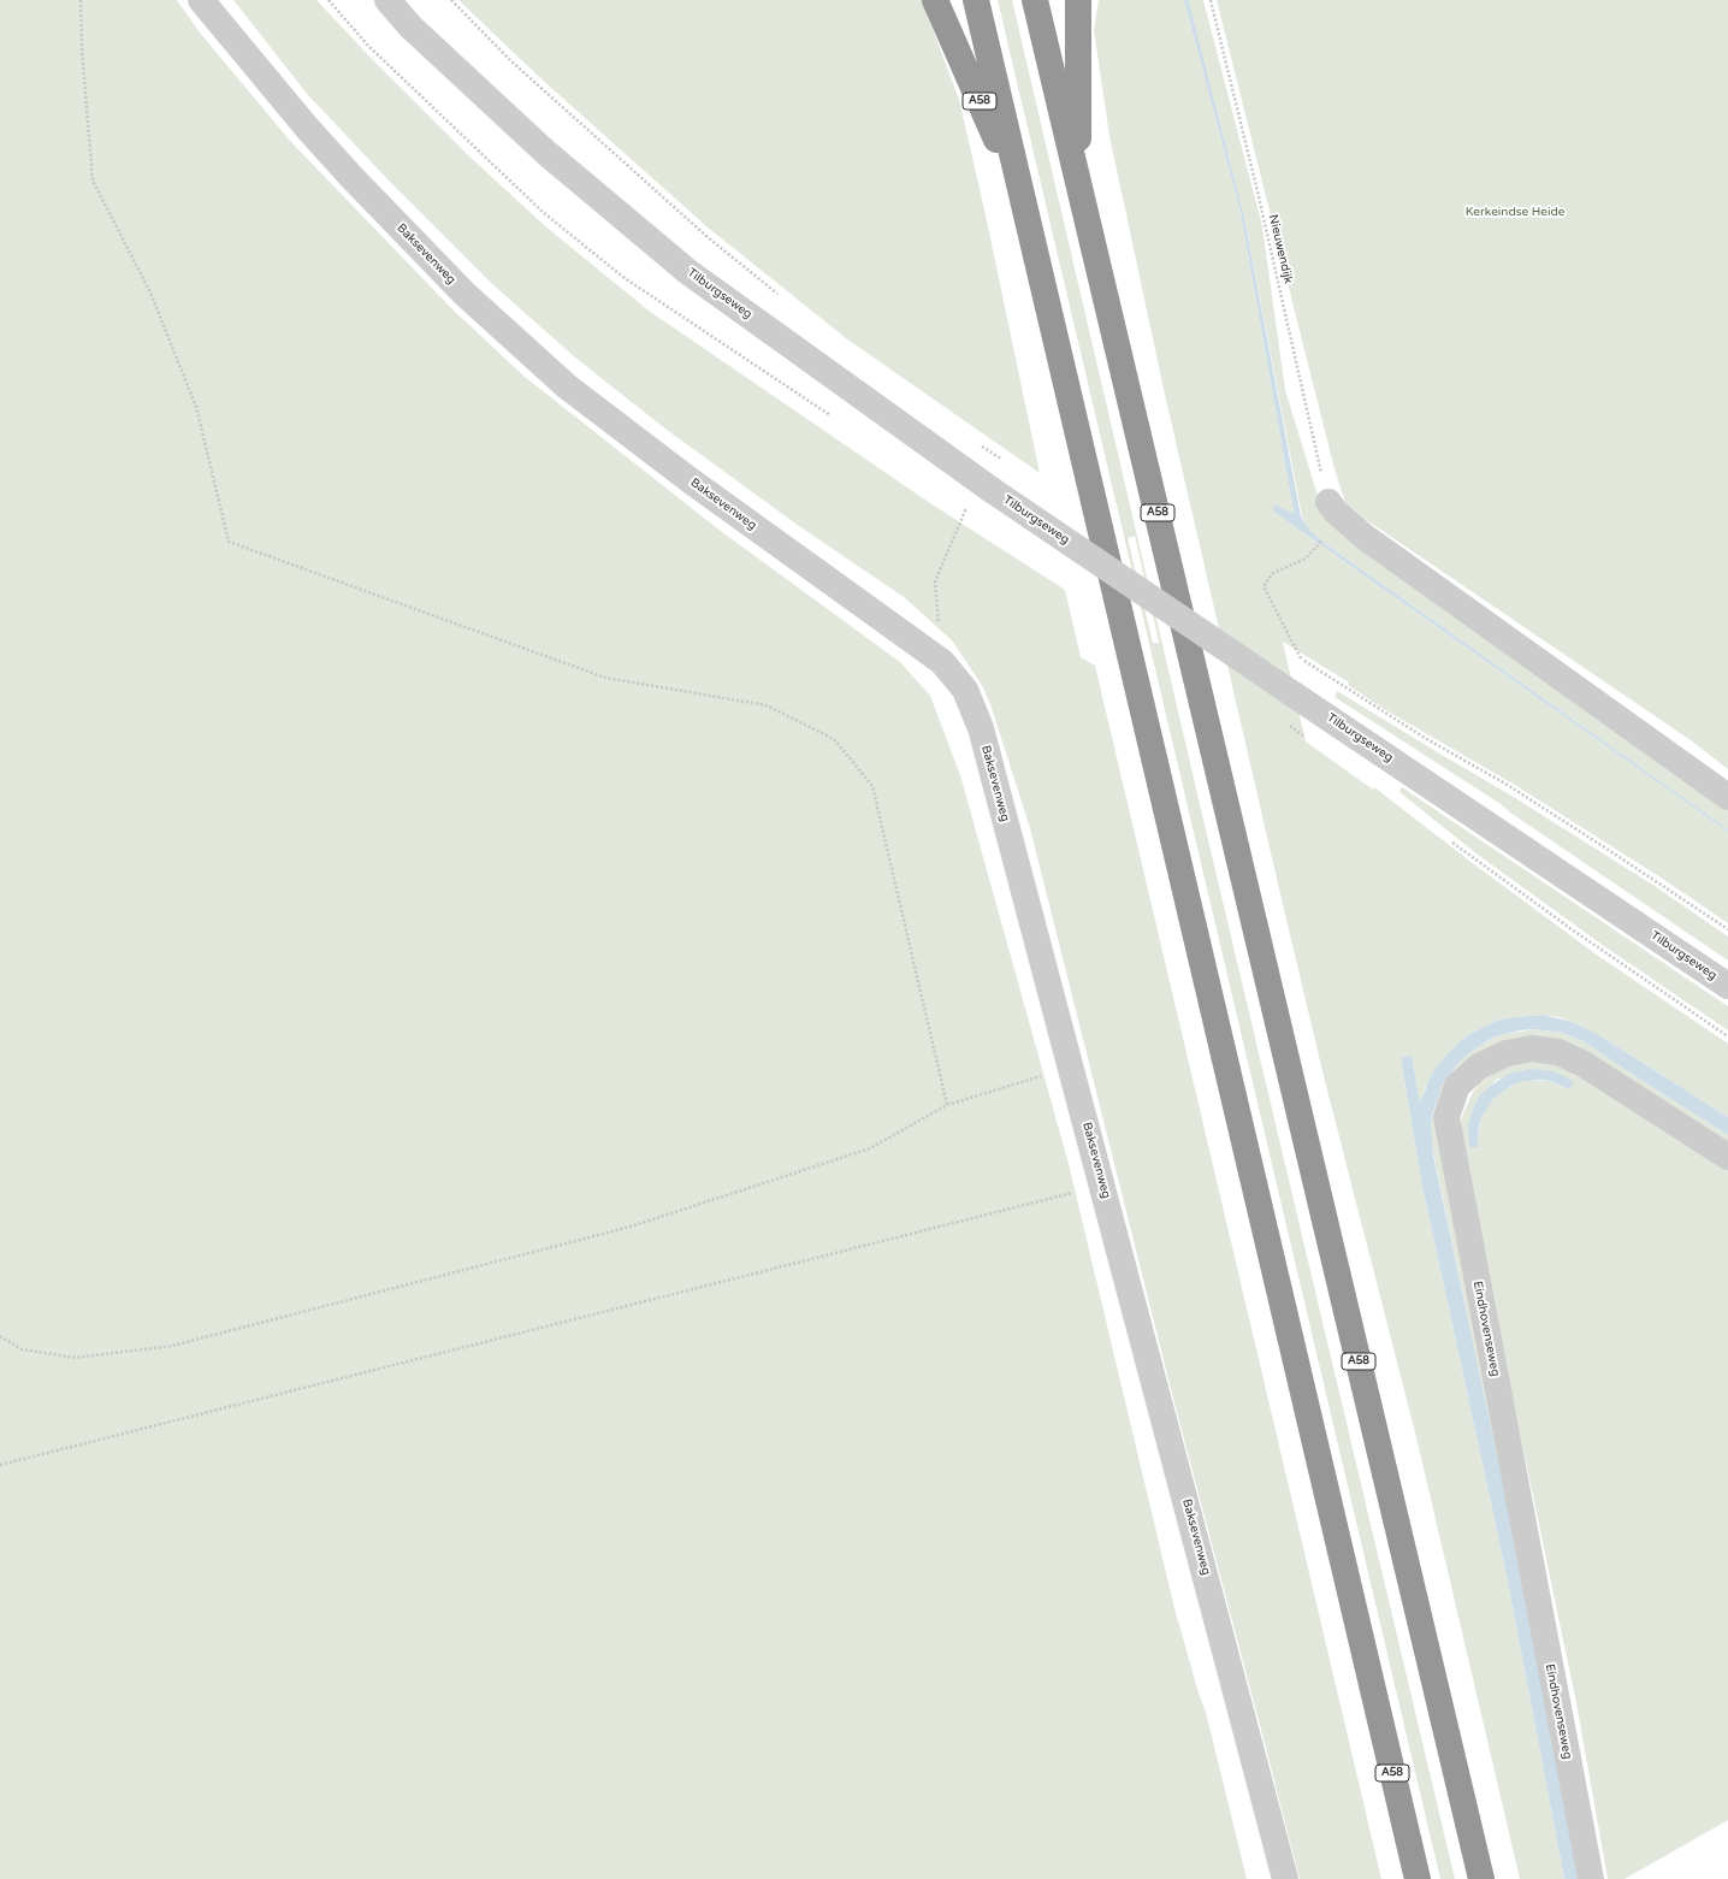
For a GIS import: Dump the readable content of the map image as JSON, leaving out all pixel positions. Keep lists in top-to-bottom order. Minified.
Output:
{"streets":{"highway":["A58"],"street":["Baksevenweg","Tilburgseweg","Eindhovenseweg"],"path":["Nieuwendijk"]},"parks":["Kerkeindse Heide"]}
